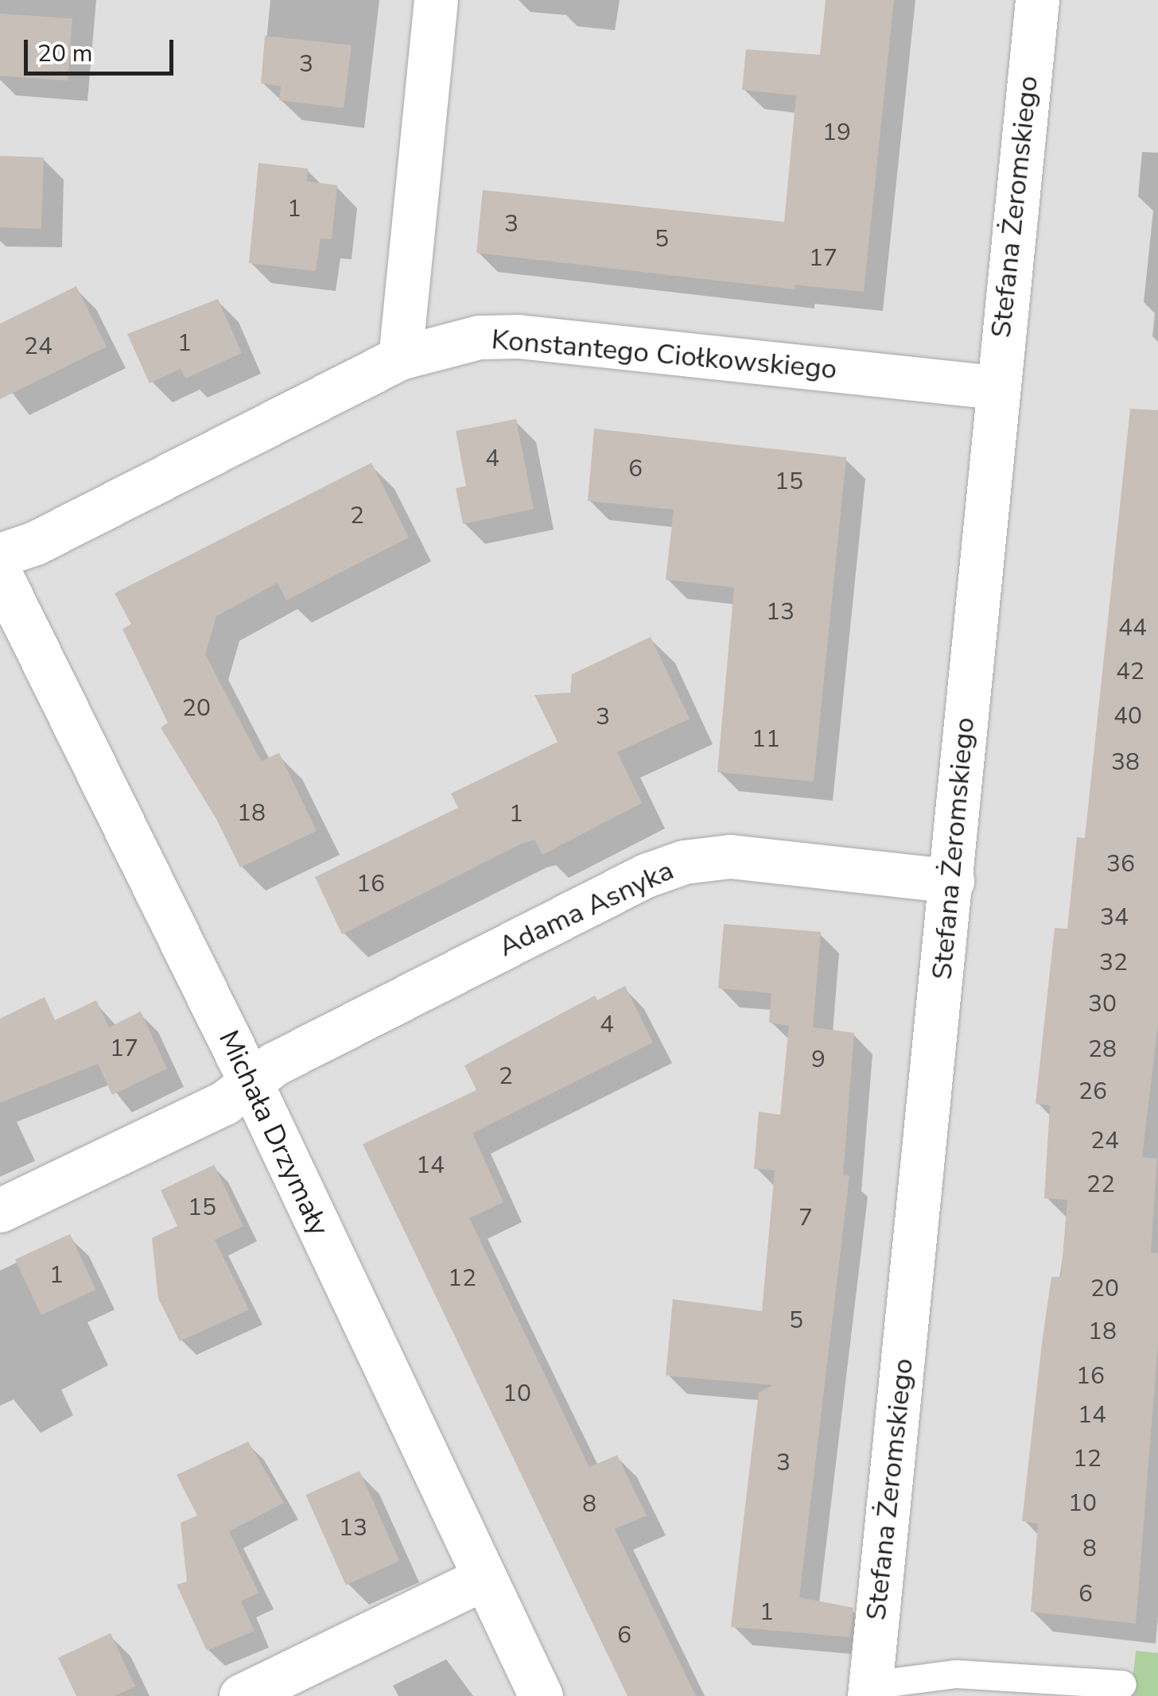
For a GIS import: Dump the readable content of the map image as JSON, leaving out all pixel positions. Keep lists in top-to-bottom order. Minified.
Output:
{"streets":{"street":["Stefana Żeromskiego","Konstantego Ciołkowskiego","Adama Asnyka","Michała Drzymały"]},"crossings":[["Stefana Żeromskiego","Konstantego Ciołkowskiego"],["Stefana Żeromskiego","Adama Asnyka"],["Adama Asnyka","Michała Drzymały"]],"house_numbers":["3","19","1","3","5","17","1","24","4","6","15","2","13","44","42","20","40","3","11","38","18","1","36","16","34","32","30","4","17","28","9","2","26","24","14","22","15","7","1","12","20","5","18","16","10","14","12","3","10","8","13","8","6","1","6"],"scale_bar":"20 m"}
